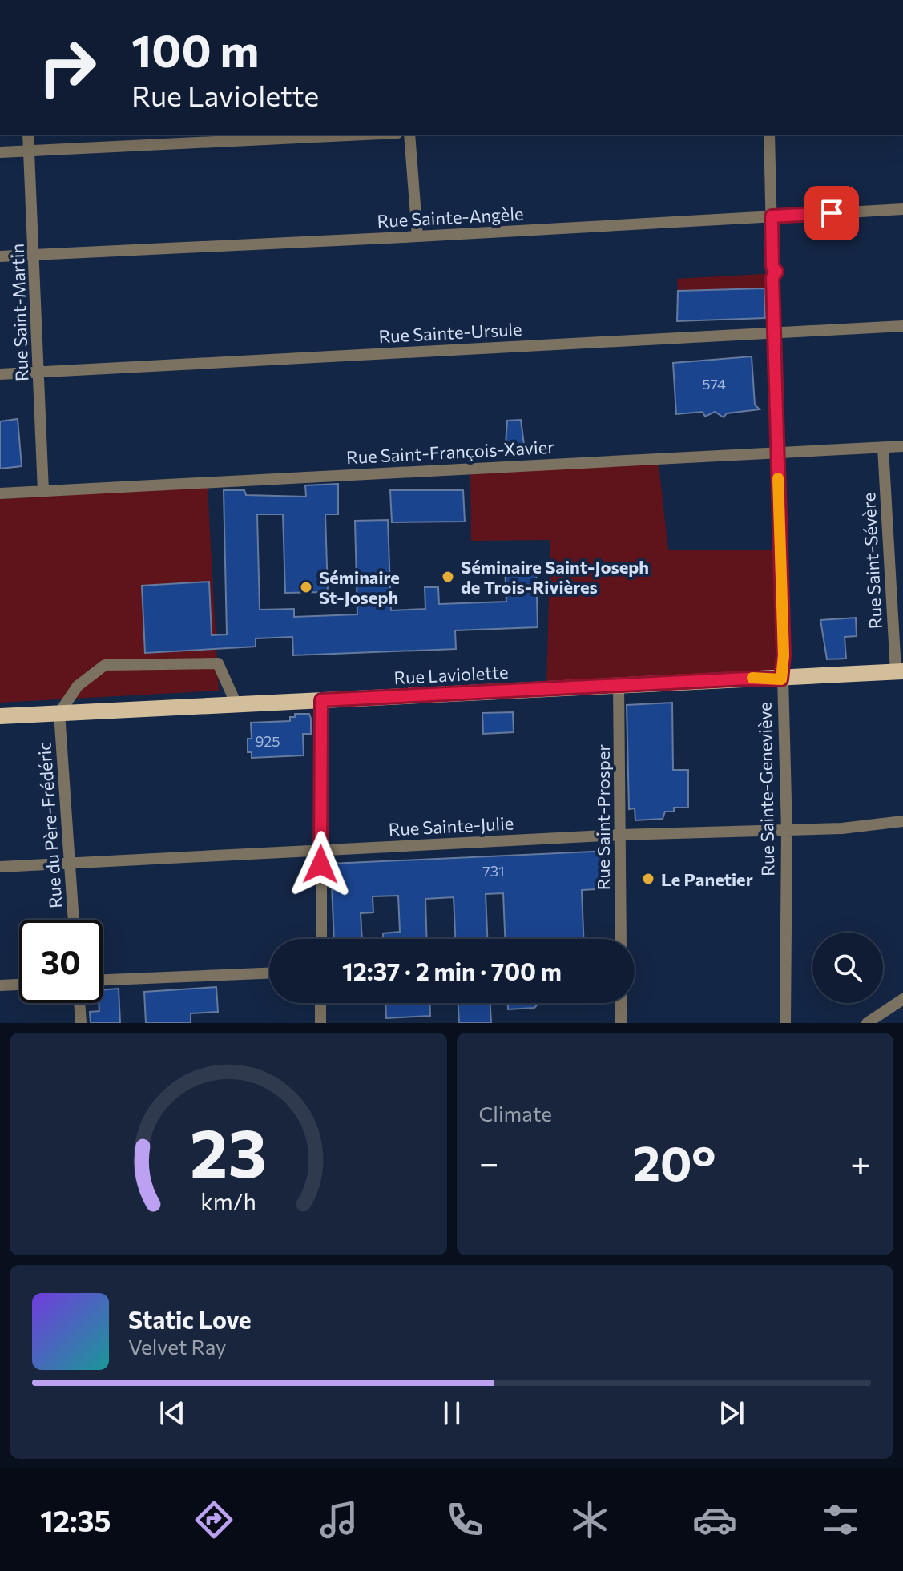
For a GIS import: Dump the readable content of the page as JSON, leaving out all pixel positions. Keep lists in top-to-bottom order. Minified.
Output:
{"streets":{"main road":["Rue Laviolette"],"street":["Rue Sainte-Angèle","Rue Saint-Martin","Rue Sainte-Ursule","Rue Saint-François-Xavier","Rue Saint-Sévère","Rue Sainte-Geneviève","Rue Saint-Prosper","Rue du Père-Frédéric","Rue Sainte-Julie"]},"crossings":[["Rue Sainte-Angèle","Rue Saint-Martin"],["Rue Sainte-Angèle","Rue Sainte-Geneviève"],["Rue Saint-Martin","Rue Sainte-Ursule"],["Rue Saint-Martin","Rue Saint-François-Xavier"],["Rue Sainte-Ursule","Rue Sainte-Geneviève"],["Rue Saint-François-Xavier","Rue Saint-Sévère"],["Rue Saint-François-Xavier","Rue Sainte-Geneviève"],["Rue Saint-Sévère","Rue Laviolette"],["Rue Laviolette","Rue Sainte-Geneviève"],["Rue Laviolette","Rue Saint-Prosper"],["Rue Laviolette","Rue du Père-Frédéric"],["Rue Sainte-Geneviève","Rue Sainte-Julie"],["Rue Saint-Prosper","Rue Sainte-Julie"],["Rue du Père-Frédéric","Rue Sainte-Julie"]],"places":["Séminaire Saint-Joseph de Trois‑Rivières","Séminaire St-Joseph","Le Panetier"],"house_numbers":["574","925","731"],"page":{"turn":["100 m","Rue Laviolette"],"limit":"30","trip":"12:37 · 2 min · 700 m","tile":"Climate","heat":["−","20°","+"],"song":["Static Love","Velvet Ray"],"tabs":"12:35","gauge":["23","km/h"]}}
